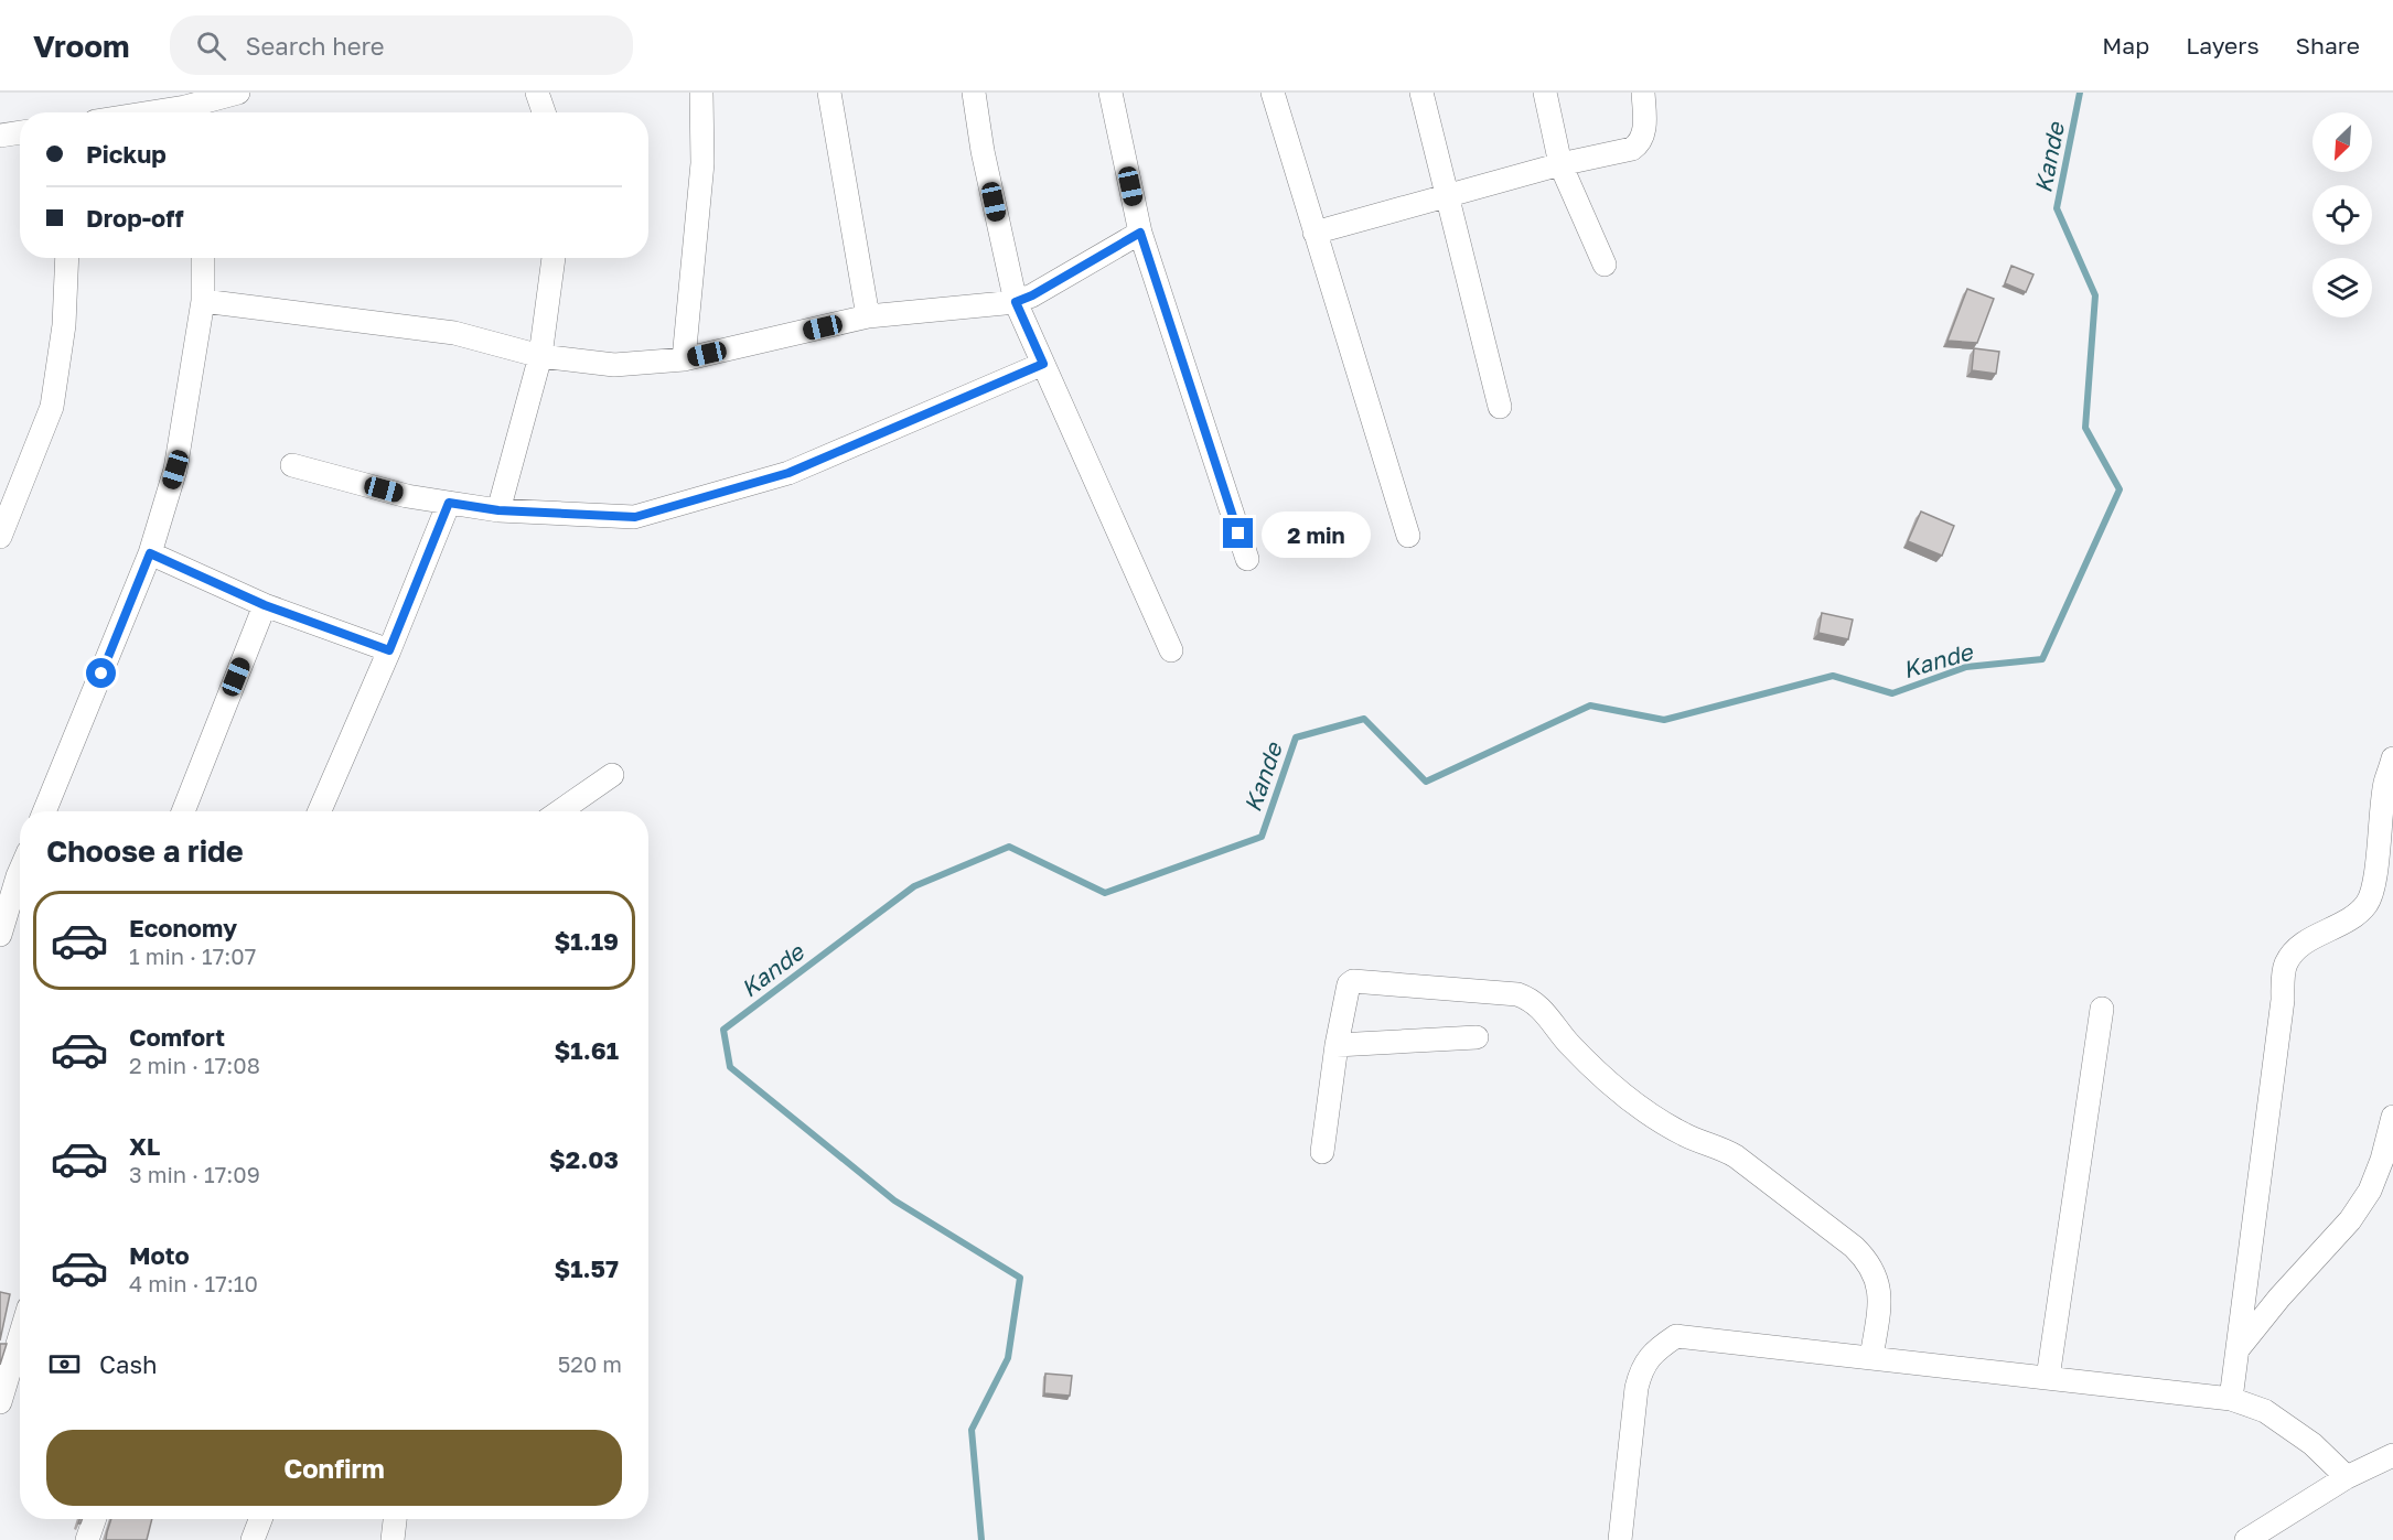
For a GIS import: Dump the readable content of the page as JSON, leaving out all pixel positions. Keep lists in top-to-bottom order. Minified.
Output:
{"water":["Kande"],"north":"bottom left","page":{"header":"Vroom","search":"Search here","nav":["Map","Layers","Share"],"banner":["Pickup","Drop-off"],"bubble":"2 min","heading":"Choose a ride","list":[{"name":"Economy","note":"1 min · 17:07","value":"$1.19"},{"name":"Comfort","note":"2 min · 17:08","value":"$1.61"},{"name":"XL","note":"3 min · 17:09","value":"$2.03"},{"name":"Moto","note":"4 min · 17:10","value":"$1.57"}],"pay":["Cash","520 m"],"buttons":"Confirm"}}
